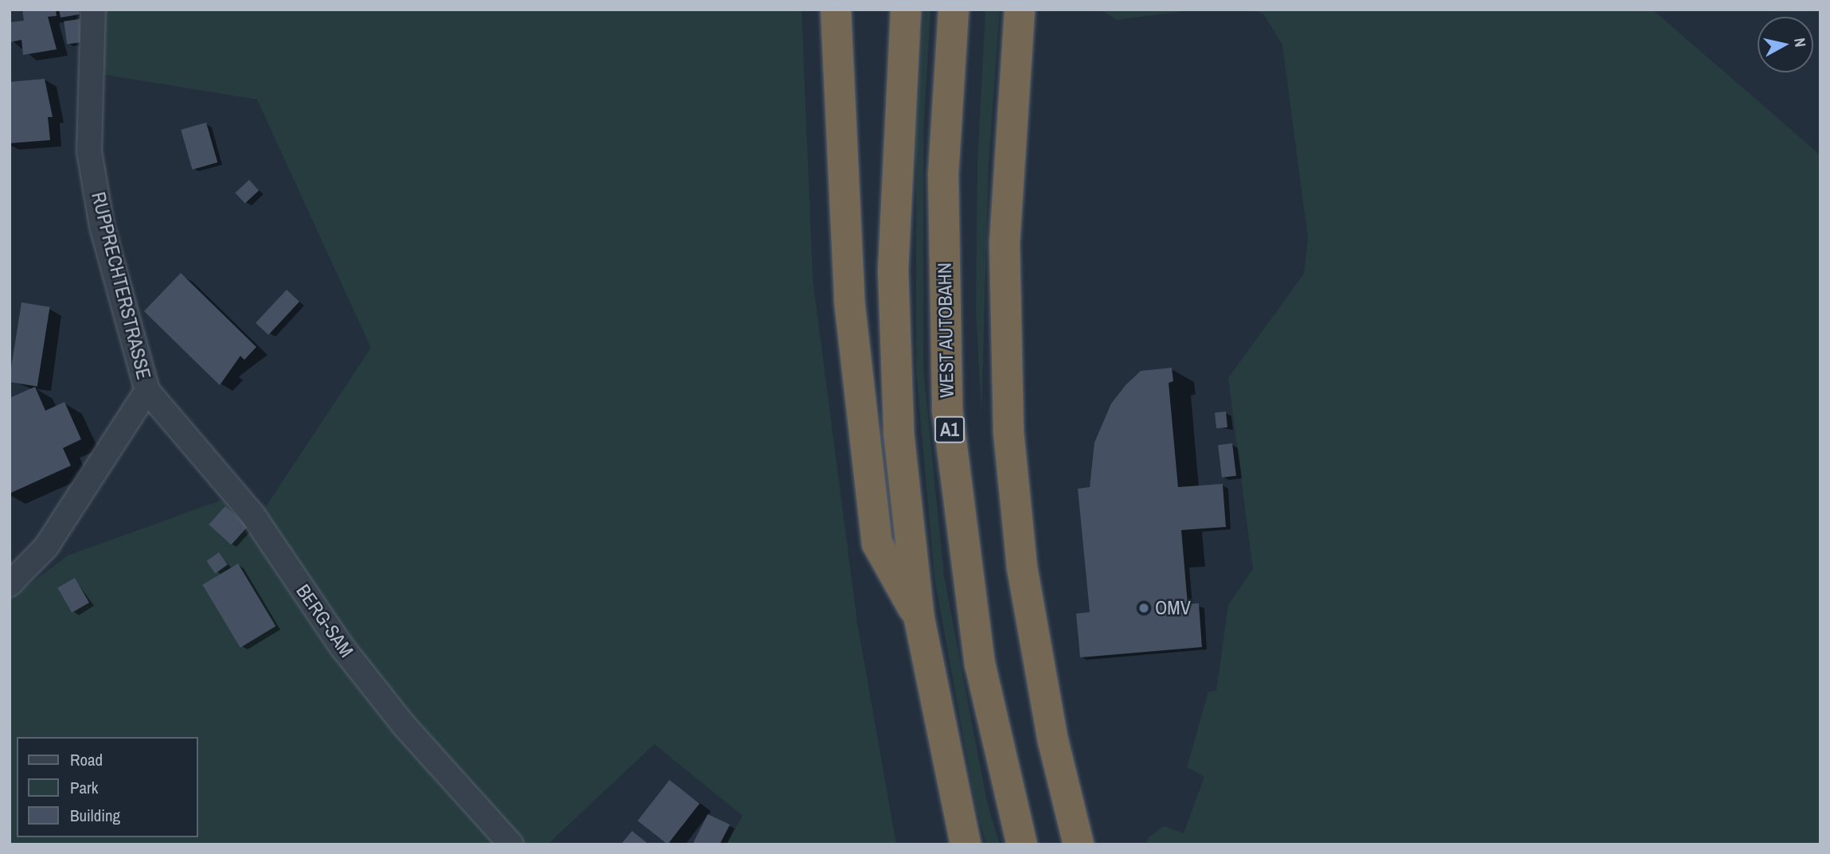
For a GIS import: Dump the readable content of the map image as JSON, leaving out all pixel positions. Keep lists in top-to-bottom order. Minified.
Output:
{"streets":{"highway":["WEST AUTOBAHN","A1"],"street":["RUPPRECHTERSTRASSE","BERG-SAM"]},"crossings":[["RUPPRECHTERSTRASSE","BERG-SAM"]],"places":["OMV"],"legend":["Road","Park","Building"],"north":"right"}
